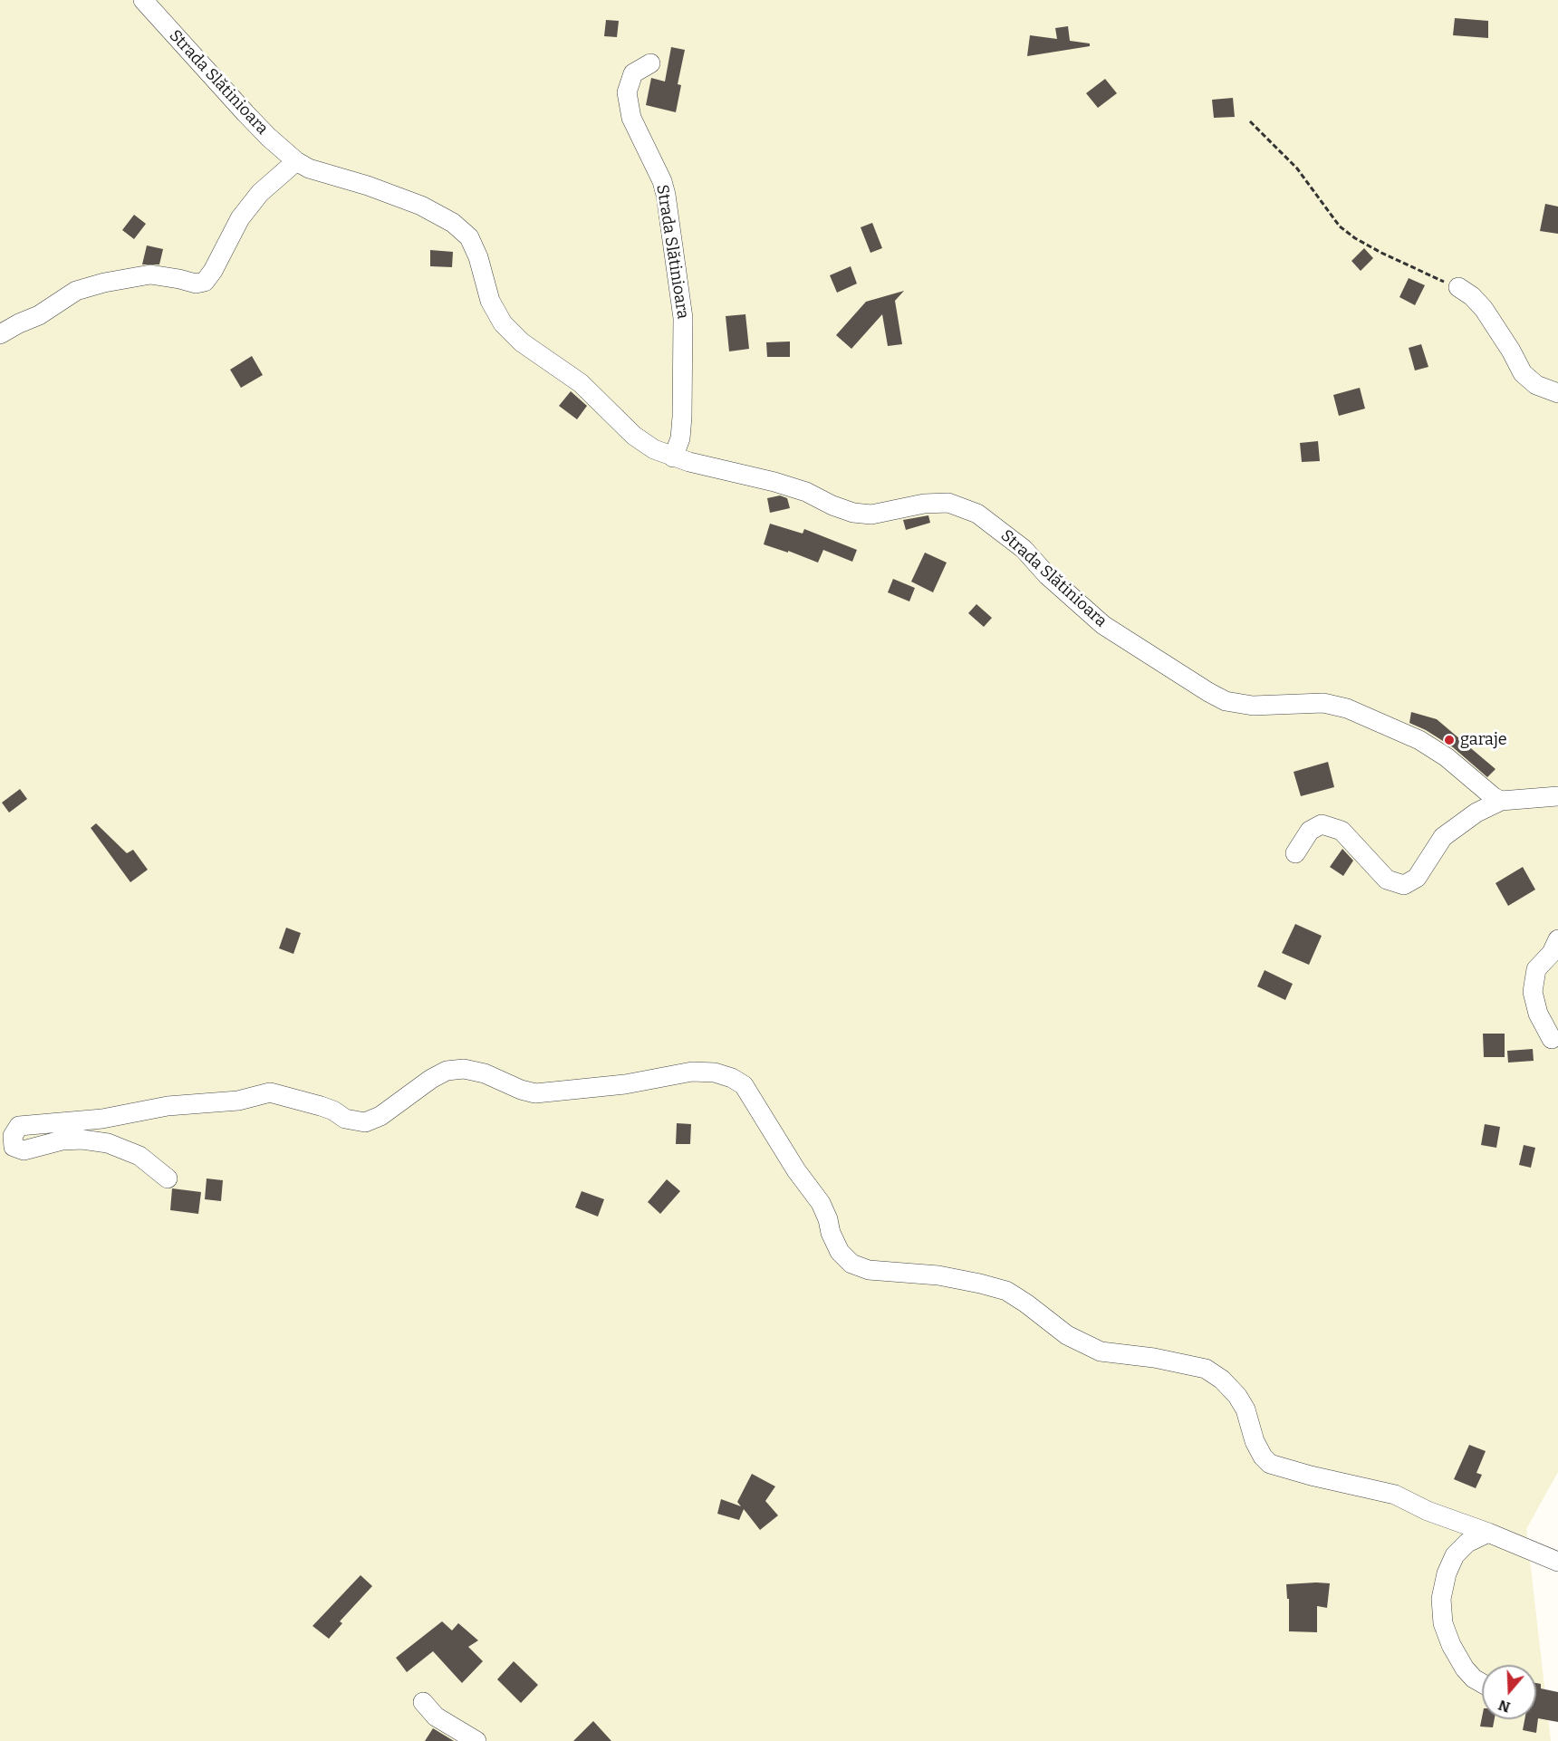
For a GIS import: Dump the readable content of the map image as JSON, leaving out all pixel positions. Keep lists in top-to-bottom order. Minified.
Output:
{"streets":{"street":["Strada Slătinioara"]},"places":["garaje"],"north":"bottom"}
